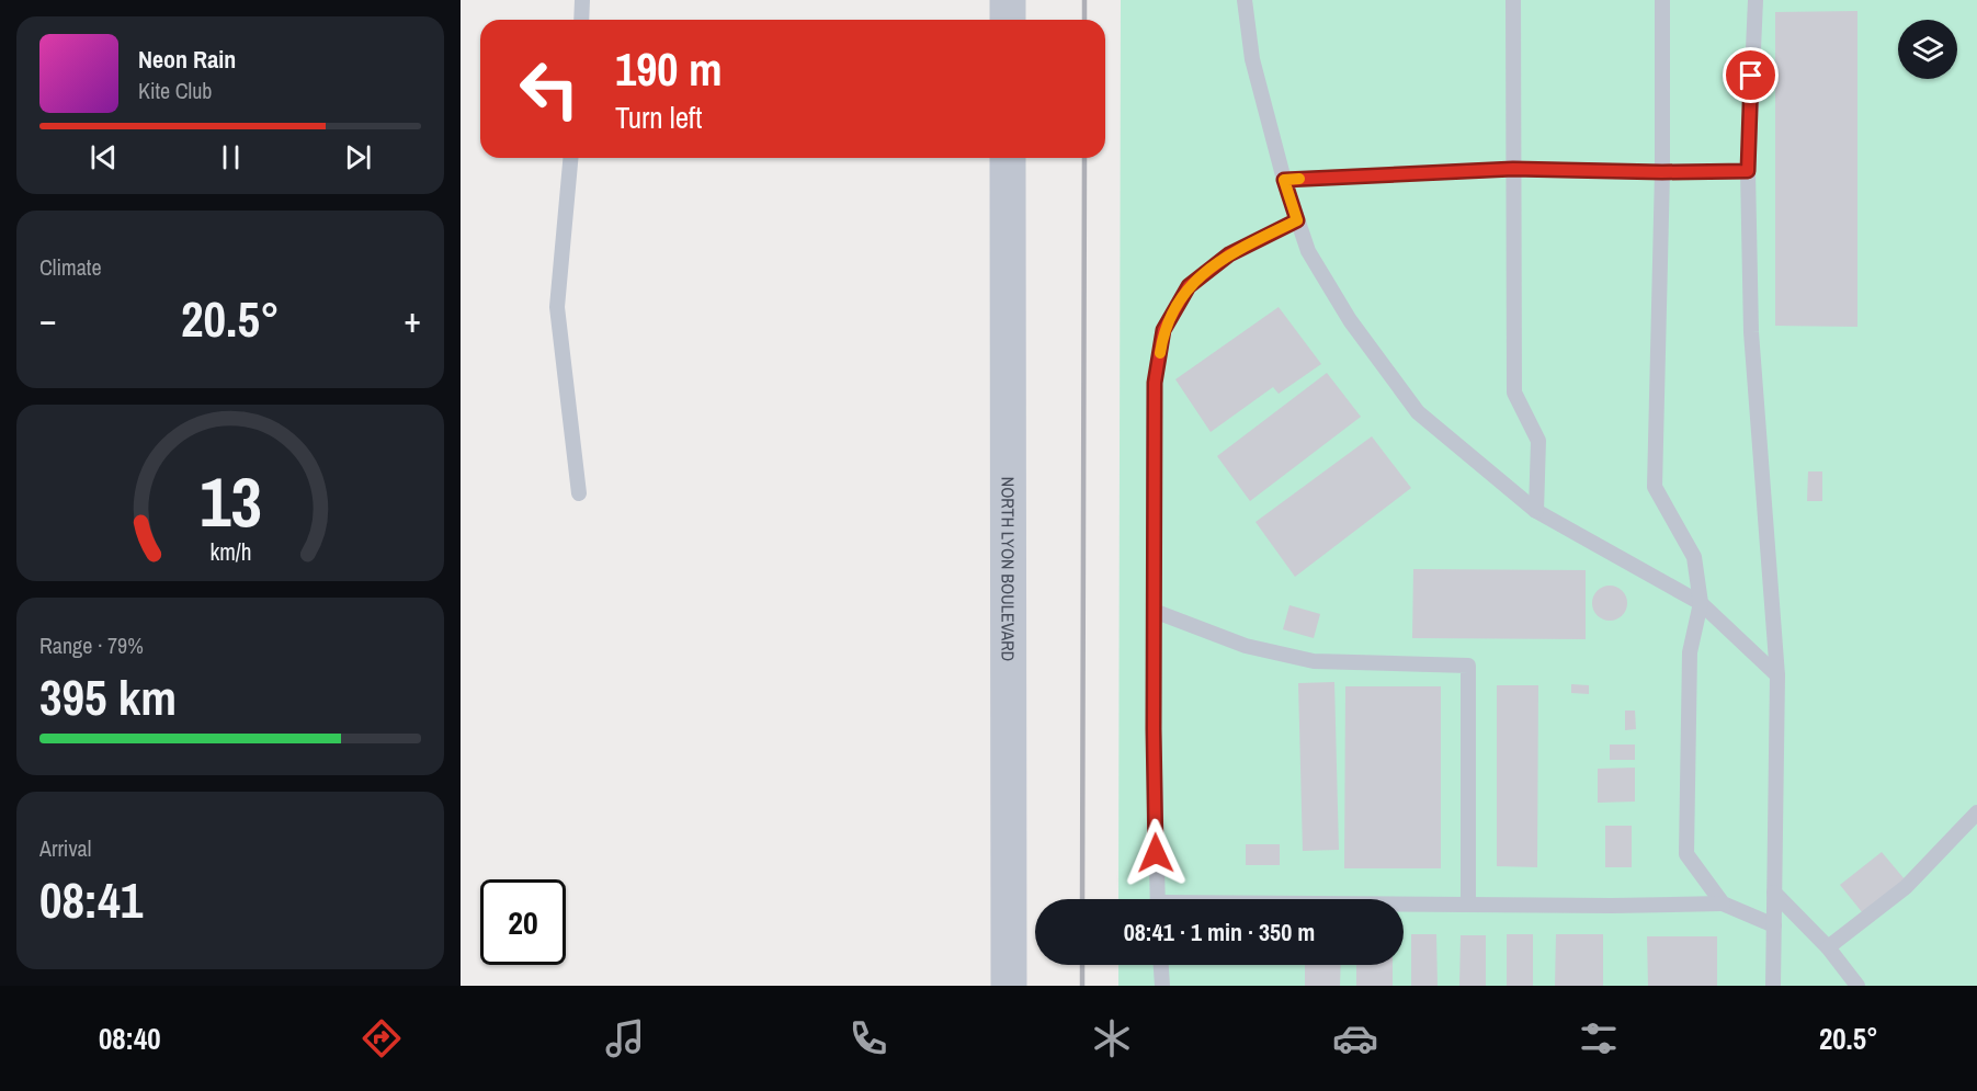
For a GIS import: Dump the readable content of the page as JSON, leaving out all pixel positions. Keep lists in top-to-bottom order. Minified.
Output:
{"streets":{"street":["NORTH LYON BOULEVARD"]},"page":{"turn":["190 m","Turn left"],"song":["Neon Rain","Kite Club"],"tile":["Climate",["Range · 79%","395 km"],["Arrival","08:41"]],"heat":["−","20.5°","+"],"limit":"20","trip":"08:41 · 1 min · 350 m","tabs":["08:40","20.5°"],"gauge":["13","km/h"]}}
